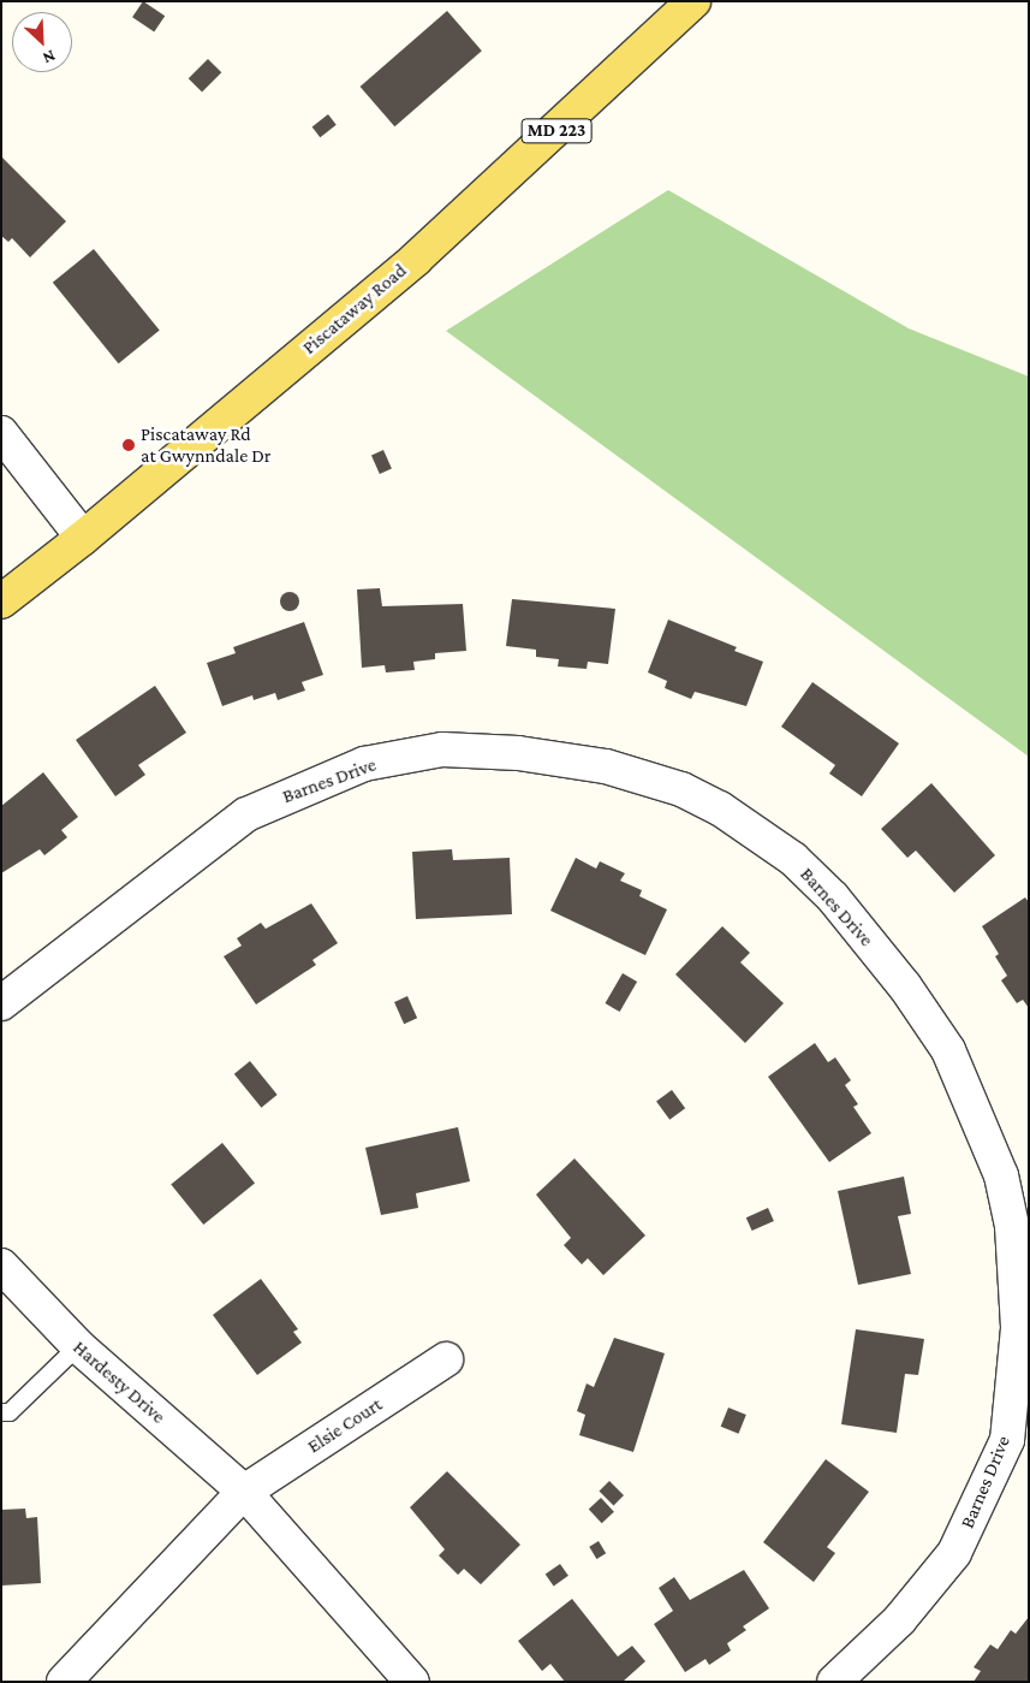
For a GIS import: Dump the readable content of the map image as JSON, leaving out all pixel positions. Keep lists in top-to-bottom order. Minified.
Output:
{"streets":{"main road":["MD 223","Piscataway Road"],"street":["Barnes Drive","Hardesty Drive","Elsie Court"]},"crossings":[["Hardesty Drive","Elsie Court"]],"places":["Piscataway Rd at Gwynndale Dr"],"north":"bottom right"}
